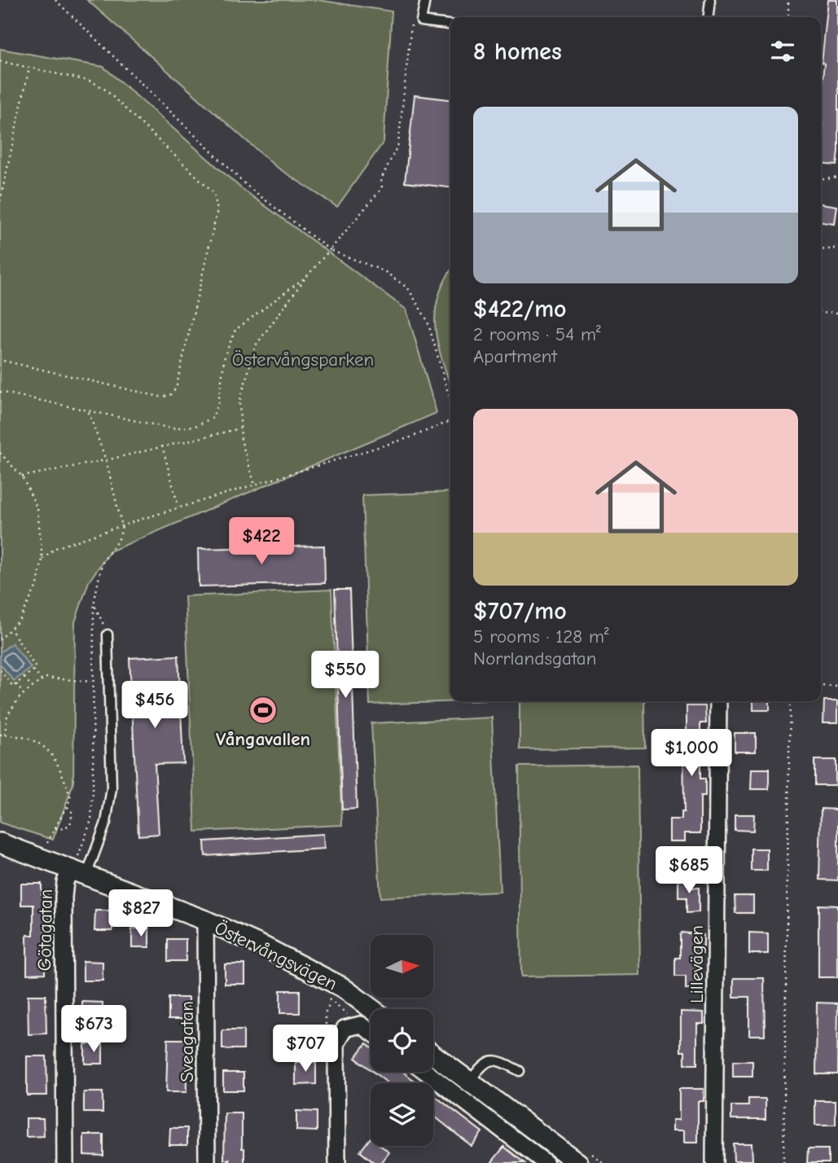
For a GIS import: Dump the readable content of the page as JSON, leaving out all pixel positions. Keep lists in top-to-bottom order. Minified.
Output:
{"streets":{"street":["Götagatan","Östervångsvägen","Lillevägen","Sveagatan"]},"crossings":[["Götagatan","Östervångsvägen"],["Östervångsvägen","Sveagatan"]],"parks":["Östervångsparken"],"places":{"sports":["Vångavallen"]},"north":"right","page":{"heading":"8 homes","list":[{"name":"$422/mo","note":"2 rooms · 54 m² · Apartment"},{"name":"$707/mo","note":"5 rooms · 128 m² · Norrlandsgatan"}],"price":["$422","$550","$456","$1,000","$685","$827","$673","$707"]}}
